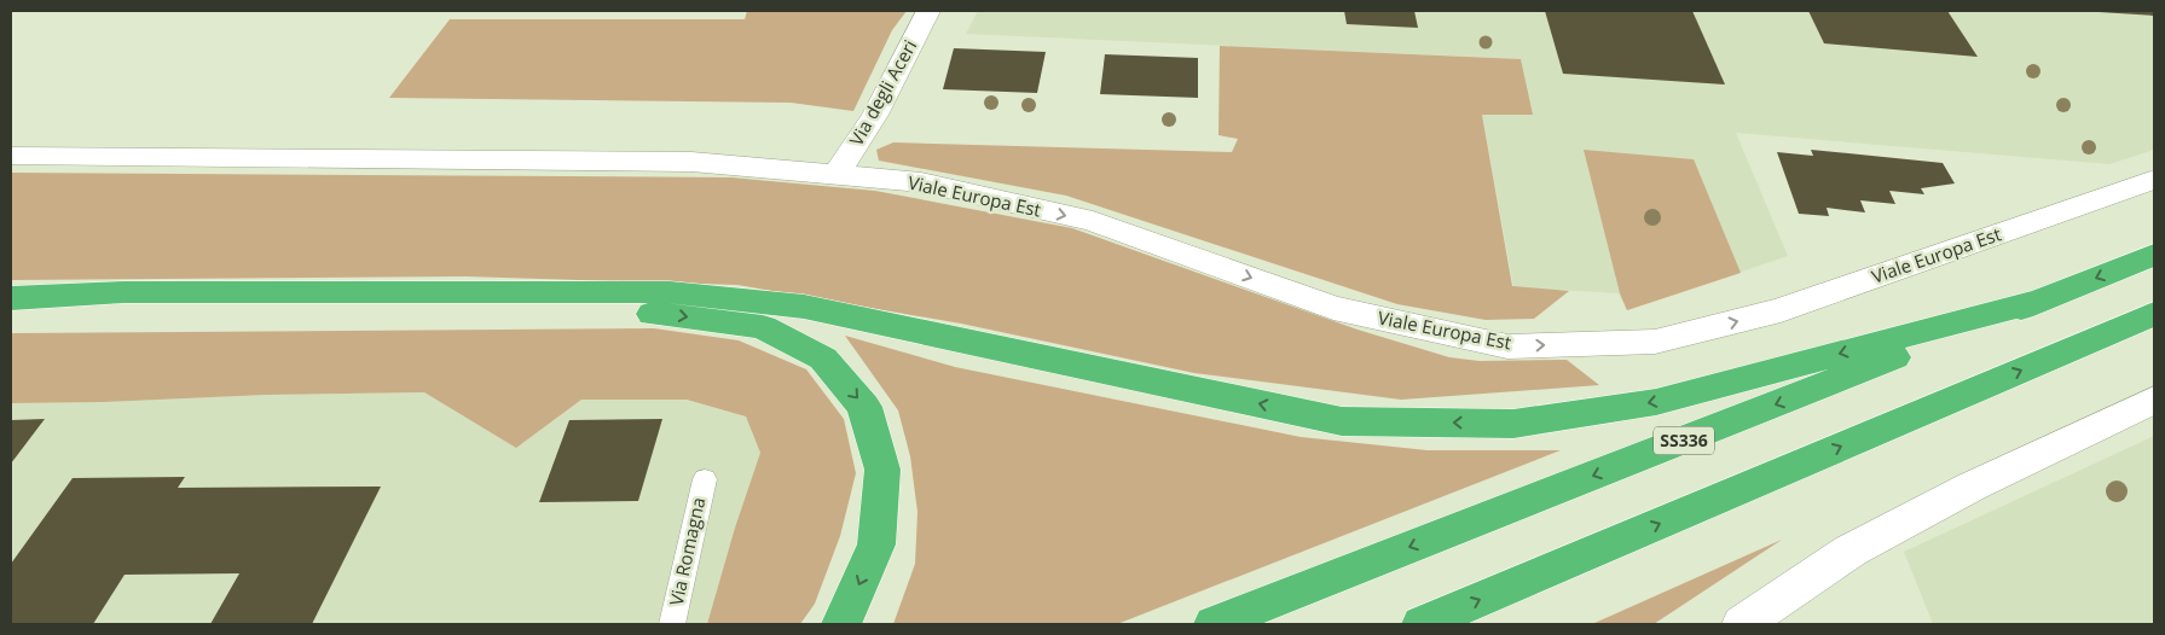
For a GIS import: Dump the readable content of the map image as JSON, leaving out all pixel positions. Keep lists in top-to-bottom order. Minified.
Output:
{"streets":{"highway":["SS336"],"street":["Via degli Aceri","Viale Europa Est"],"lane":["Via Romagna"]},"crossings":[["Via degli Aceri","Viale Europa Est"]],"one_way":["Viale Europa Est"]}
